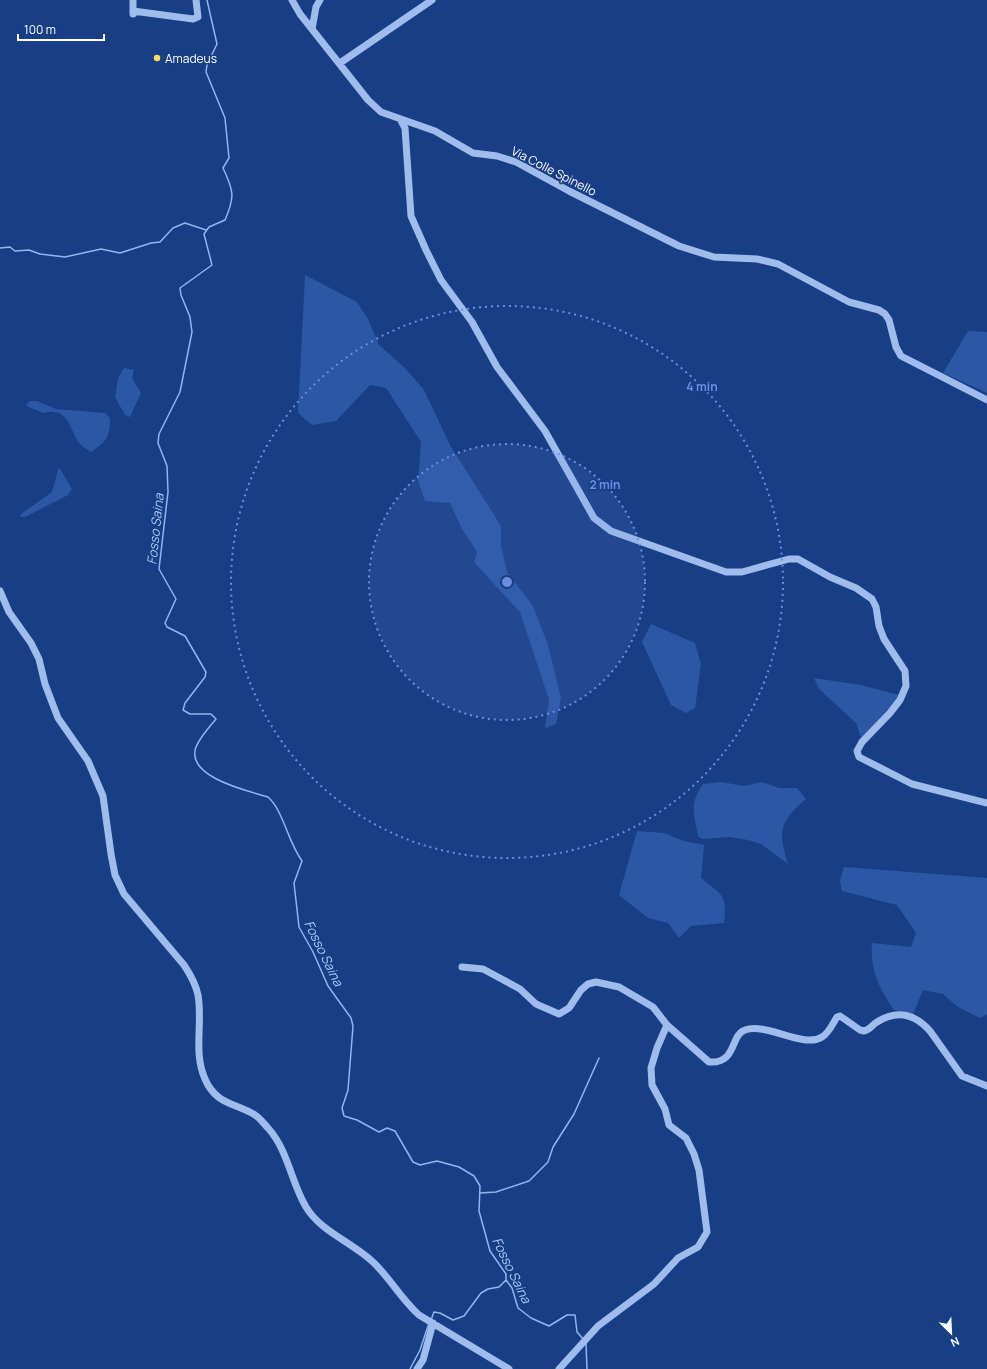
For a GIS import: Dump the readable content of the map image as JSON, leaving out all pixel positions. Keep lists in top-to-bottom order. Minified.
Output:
{"streets":{"street":["Via Colle Spinello"]},"water":["Fosso Saina"],"places":["Amadeus"],"scale_bar":"100 m","north":"bottom right","rings":["4 min","2 min"]}
